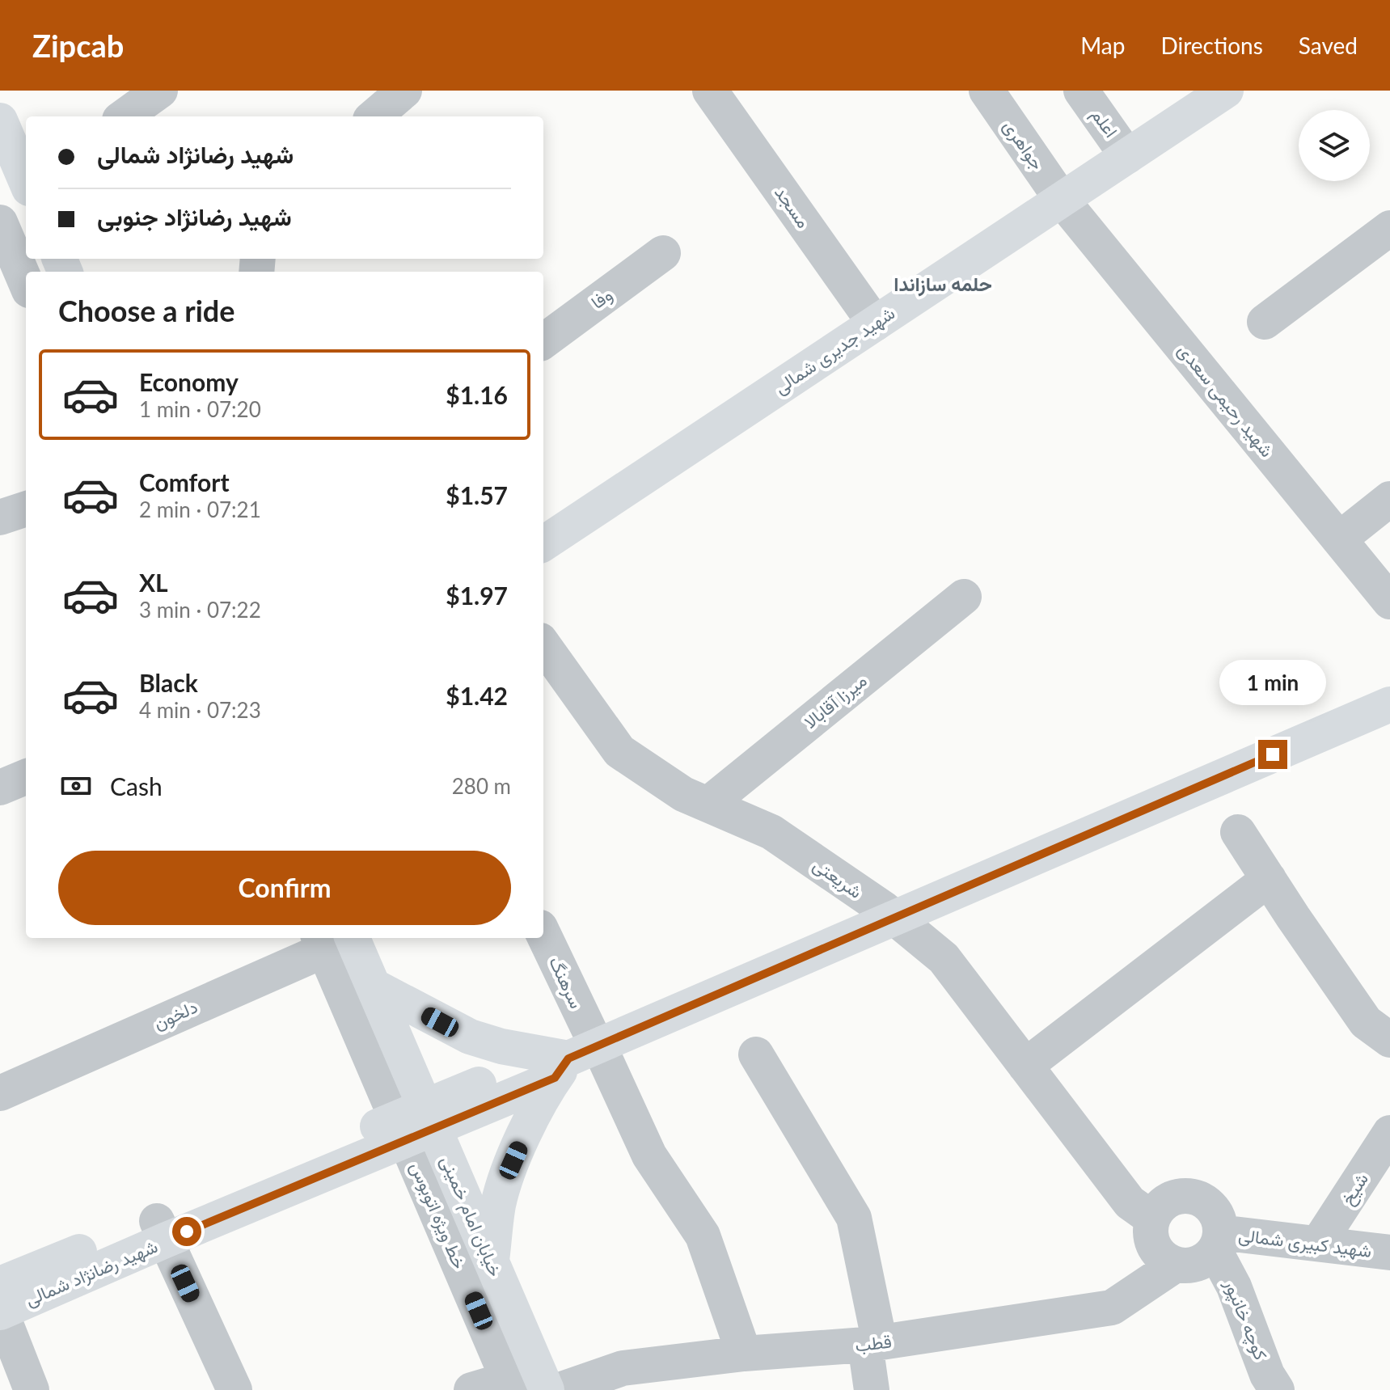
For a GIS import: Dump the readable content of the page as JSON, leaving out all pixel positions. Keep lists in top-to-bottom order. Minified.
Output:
{"streets":{"main road":["شهید جدیری شمالی","خیابان امام خمینی","شهید رضانژاد شمالی"],"street":["اعلم","جواهری","مسجد","وفا","شهید رحیمی سعدی","میرزا آقابالا","شریعتی","سرهنگ","دلخون","شیخ","خط ویژه اتوبوس","شهید کبیری شمالی","کوچه خانپور","قطب"]},"crossings":[["اعلم","شهید جدیری شمالی"],["جواهری","شهید جدیری شمالی"],["جواهری","شهید رحیمی سعدی"],["مسجد","شهید جدیری شمالی"],["شهید جدیری شمالی","شهید رحیمی سعدی"],["میرزا آقابالا","شریعتی"],["شریعتی","شهید کبیری شمالی"],["شریعتی","کوچه خانپور"],["شریعتی","قطب"],["سرهنگ","شهید رضانژاد شمالی"],["سرهنگ","قطب"],["شیخ","شهید کبیری شمالی"],["خط ویژه اتوبوس","خیابان امام خمینی"],["خط ویژه اتوبوس","شهید رضانژاد شمالی"],["خط ویژه اتوبوس","قطب"],["خیابان امام خمینی","شهید رضانژاد شمالی"],["خیابان امام خمینی","قطب"],["شهید کبیری شمالی","کوچه خانپور"],["شهید کبیری شمالی","قطب"],["کوچه خانپور","قطب"]],"districts":["حلمه سازاندا"],"page":{"header":"Zipcab","nav":["Map","Directions","Saved"],"banner":["شهید رضانژاد شمالی","شهید رضانژاد جنوبی"],"heading":"Choose a ride","list":[{"name":"Economy","note":"1 min · 07:20","value":"$1.16"},{"name":"Comfort","note":"2 min · 07:21","value":"$1.57"},{"name":"XL","note":"3 min · 07:22","value":"$1.97"},{"name":"Black","note":"4 min · 07:23","value":"$1.42"}],"bubble":"1 min","pay":["Cash","280 m"],"buttons":"Confirm"}}
